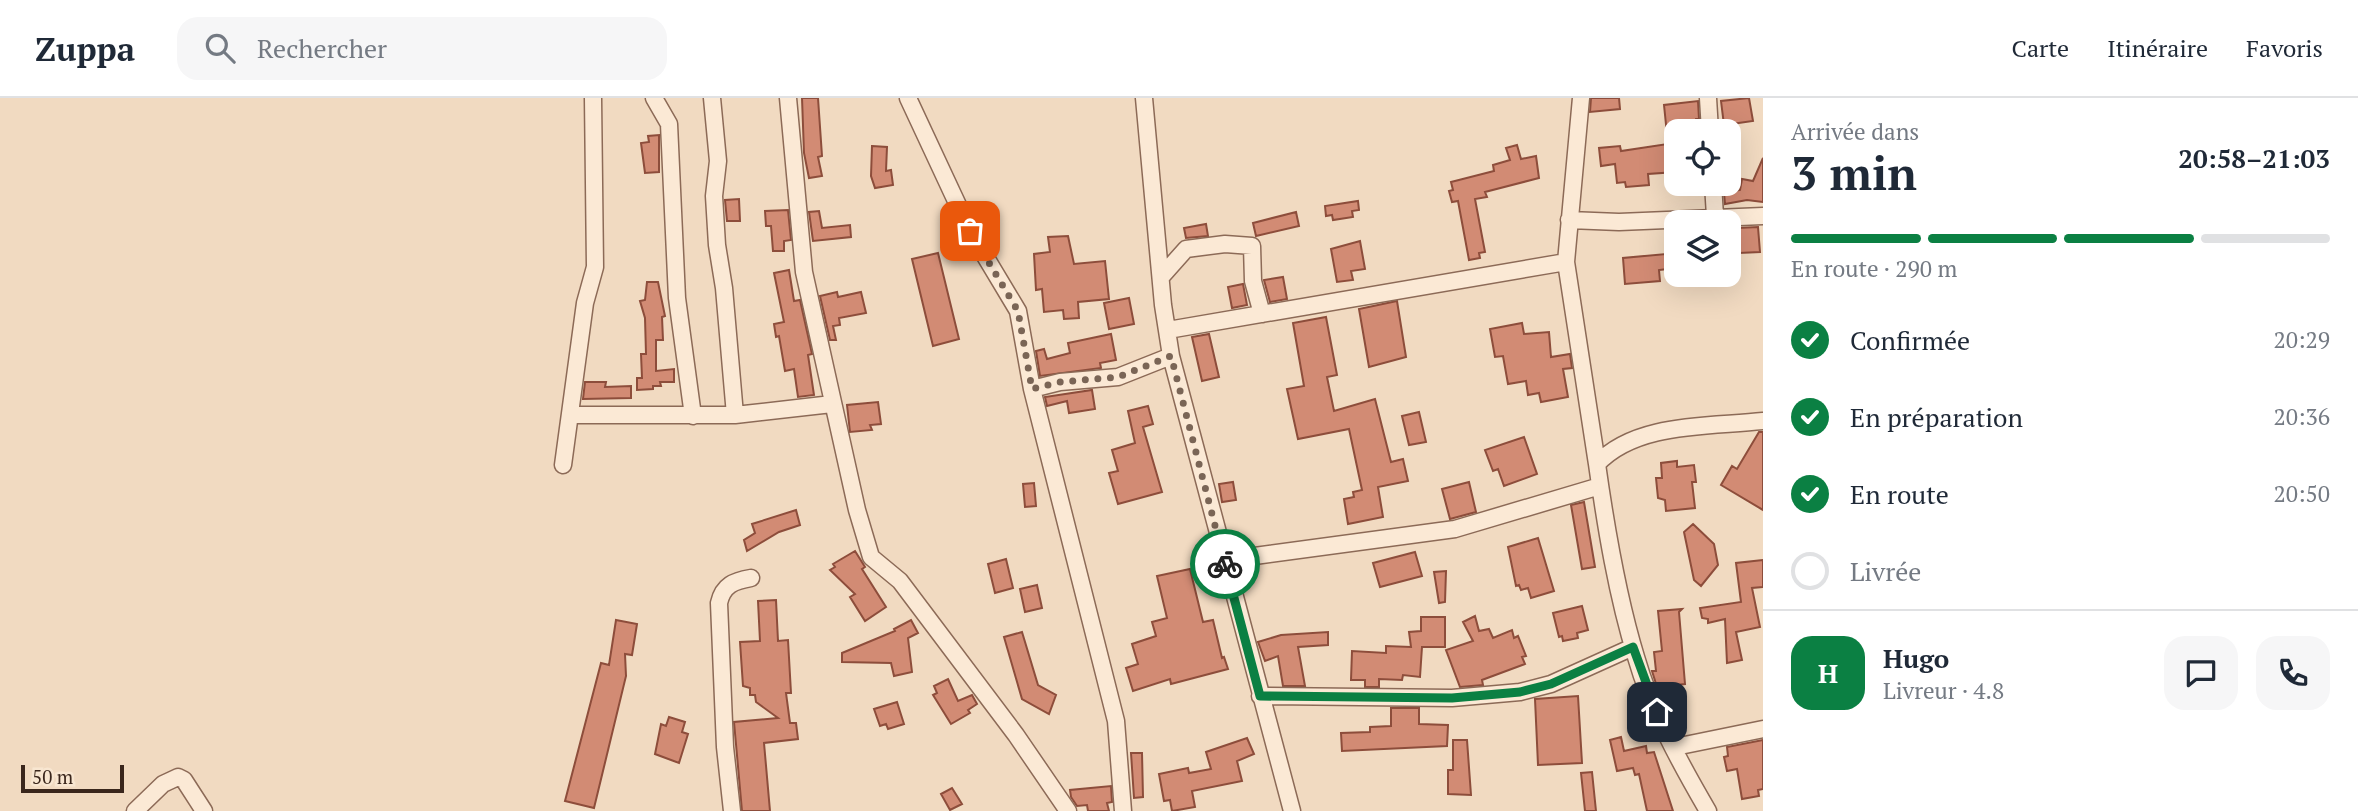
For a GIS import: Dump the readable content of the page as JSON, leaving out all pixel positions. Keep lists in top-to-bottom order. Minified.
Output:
{"scale_bar":"50 m","page":{"header":"Zuppa","search":"Rechercher","nav":["Carte","Itinéraire","Favoris"],"heading":["3 min","Arrivée dans","20:58–21:03"],"panel":["Hugo","Livreur · 4.8"],"bar":"En route · 290 m","list":[["Confirmée","20:29"],["En préparation","20:36"],["En route","20:50"],"Livrée"],"round":"H","scale":"50 m"}}
